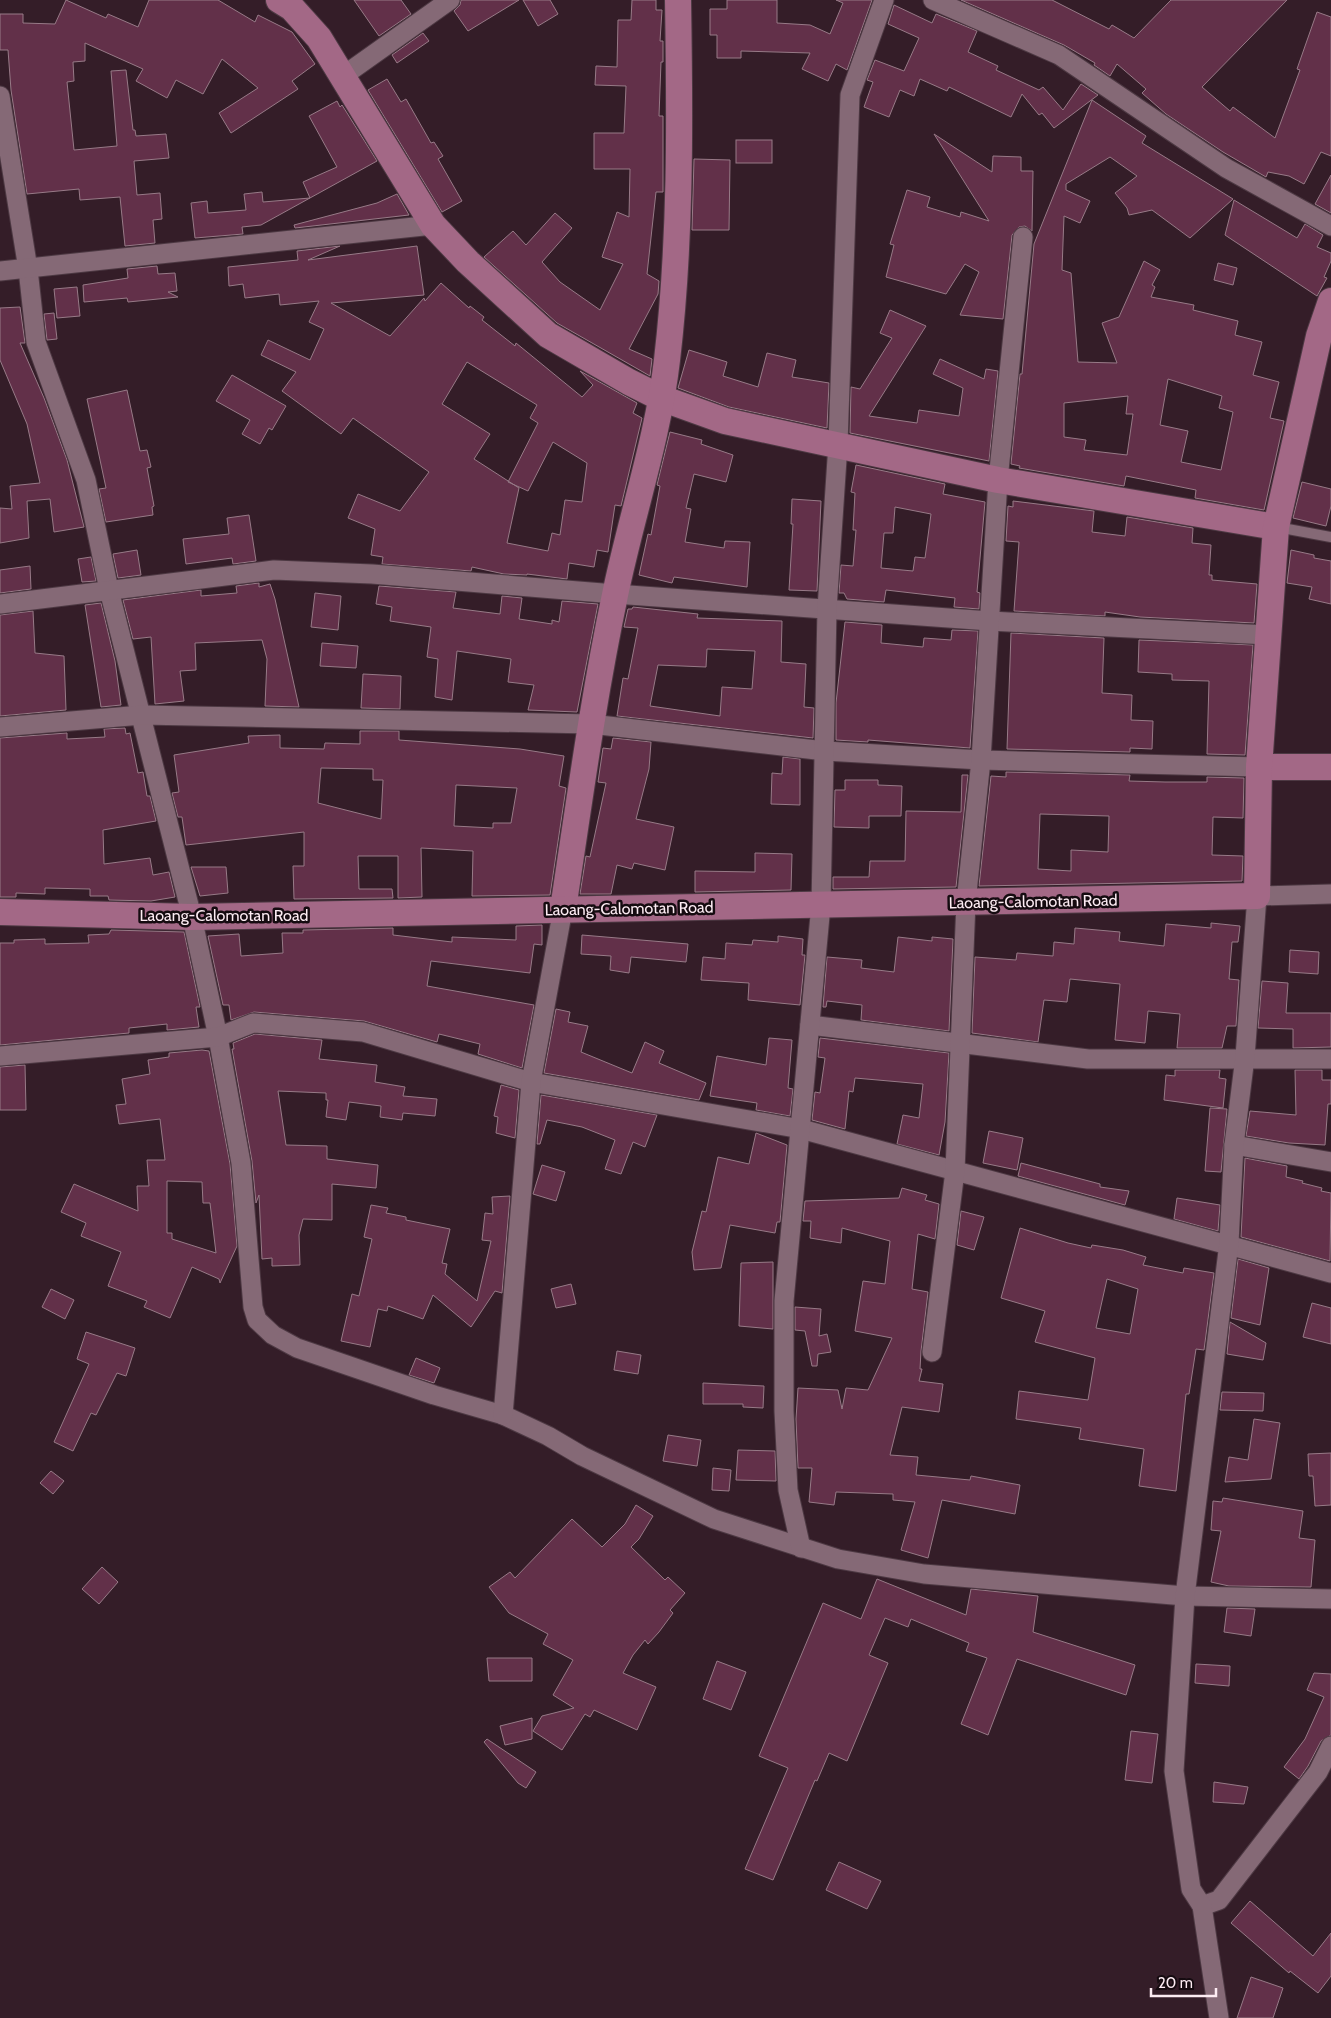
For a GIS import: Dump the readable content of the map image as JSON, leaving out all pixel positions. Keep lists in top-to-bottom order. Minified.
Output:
{"streets":{"street":["Laoang-Calomotan Road"]},"scale_bar":"20 m"}
